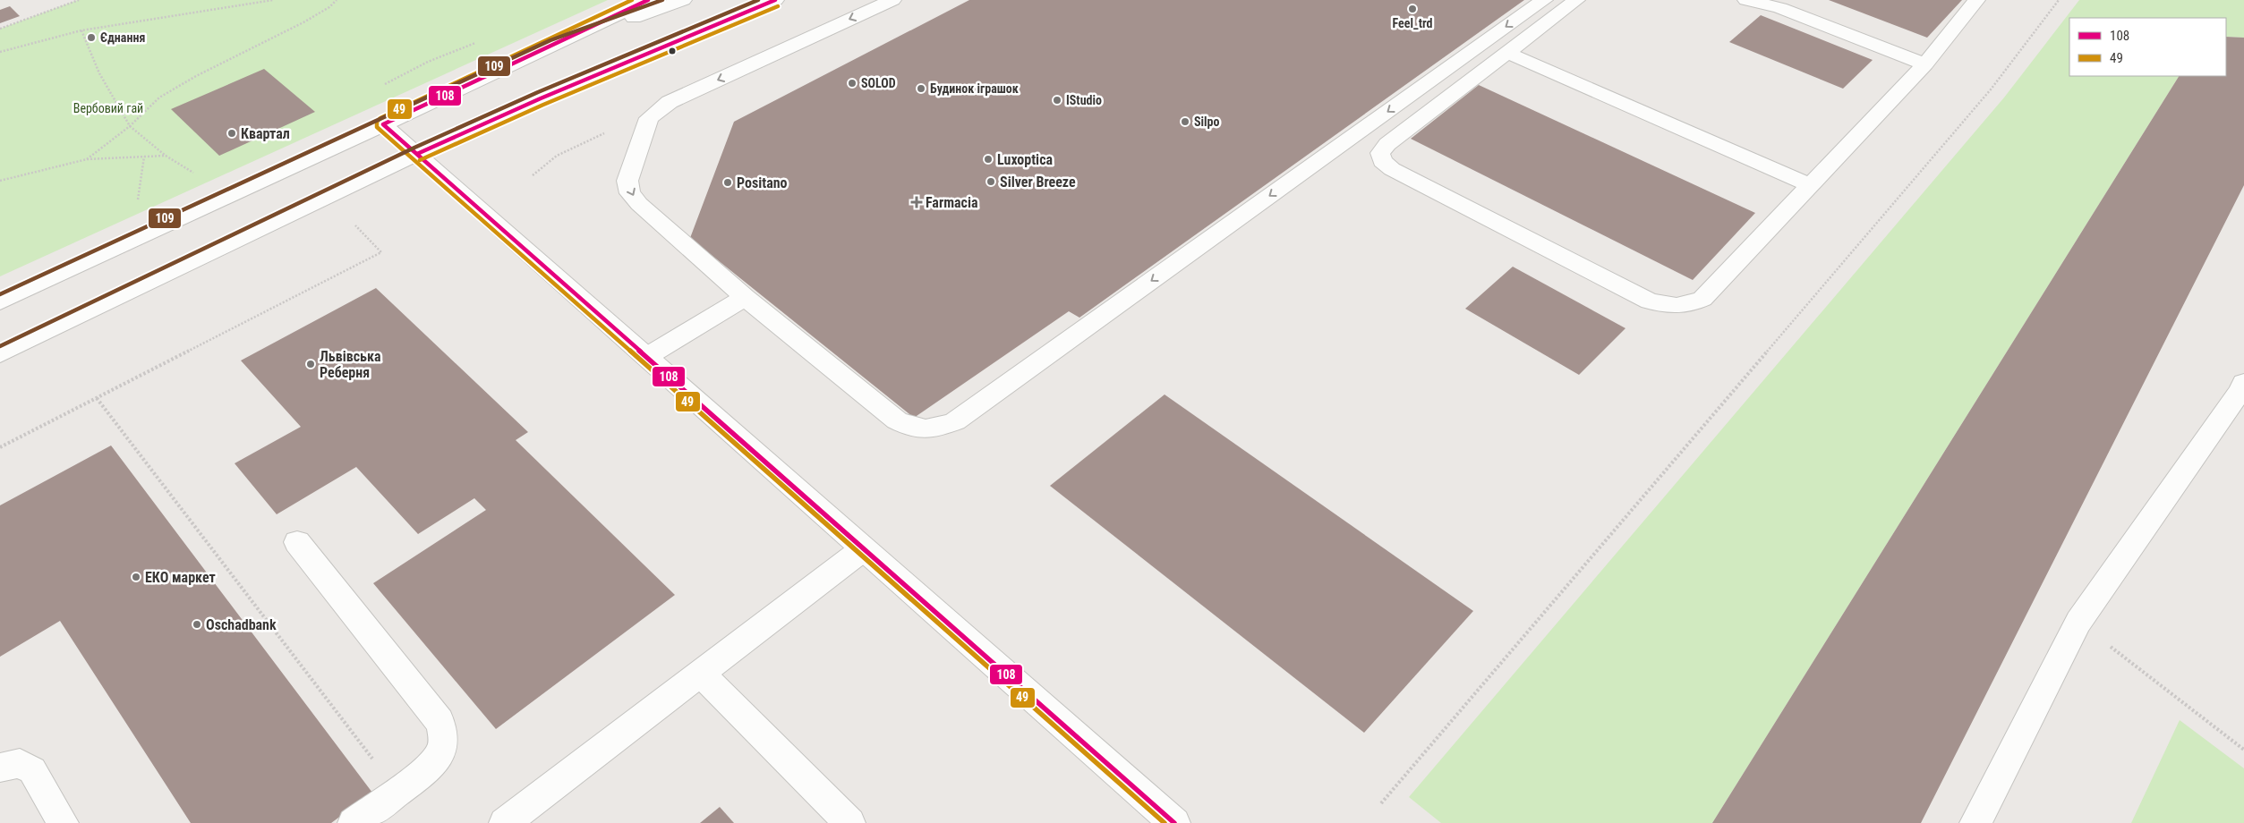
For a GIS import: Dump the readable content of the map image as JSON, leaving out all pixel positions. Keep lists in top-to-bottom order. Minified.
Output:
{"parks":["Вербовий гай"],"places":{"other":["Feel_trd","Єднання","SOLOD","Будинок іграшок","IStudio","Silpo","Квартал","Luxoptica","Silver Breeze","Positano","Львівська Реберня","ЕКО маркет","Oschadbank"],"health":["Farmacia"]},"lines":["transit line 108","transit line 49","transit line 109"],"legend":["108","49"]}
